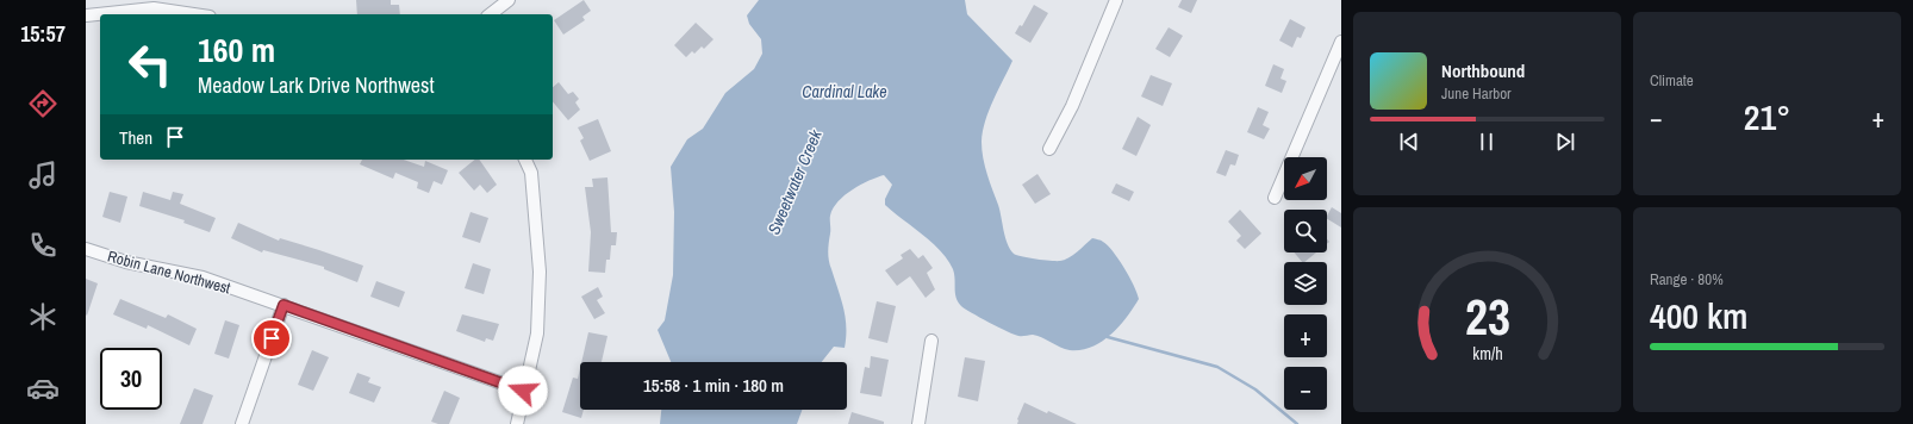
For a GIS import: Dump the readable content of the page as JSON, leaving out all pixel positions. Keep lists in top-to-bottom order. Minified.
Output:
{"streets":{"street":["Robin Lane Northwest"]},"water":["Cardinal Lake","Sweetwater Creek"],"north":"bottom left","page":{"tabs":"15:57","tile":["Climate",["Range · 80%","400 km"]],"turn":["160 m","Meadow Lark Drive Northwest"],"song":["Northbound","June Harbor"],"heat":["−","21°","+"],"then":"Then","map_buttons":["+","−"],"limit":"30","trip":"15:58 · 1 min · 180 m","gauge":["23","km/h"]}}
